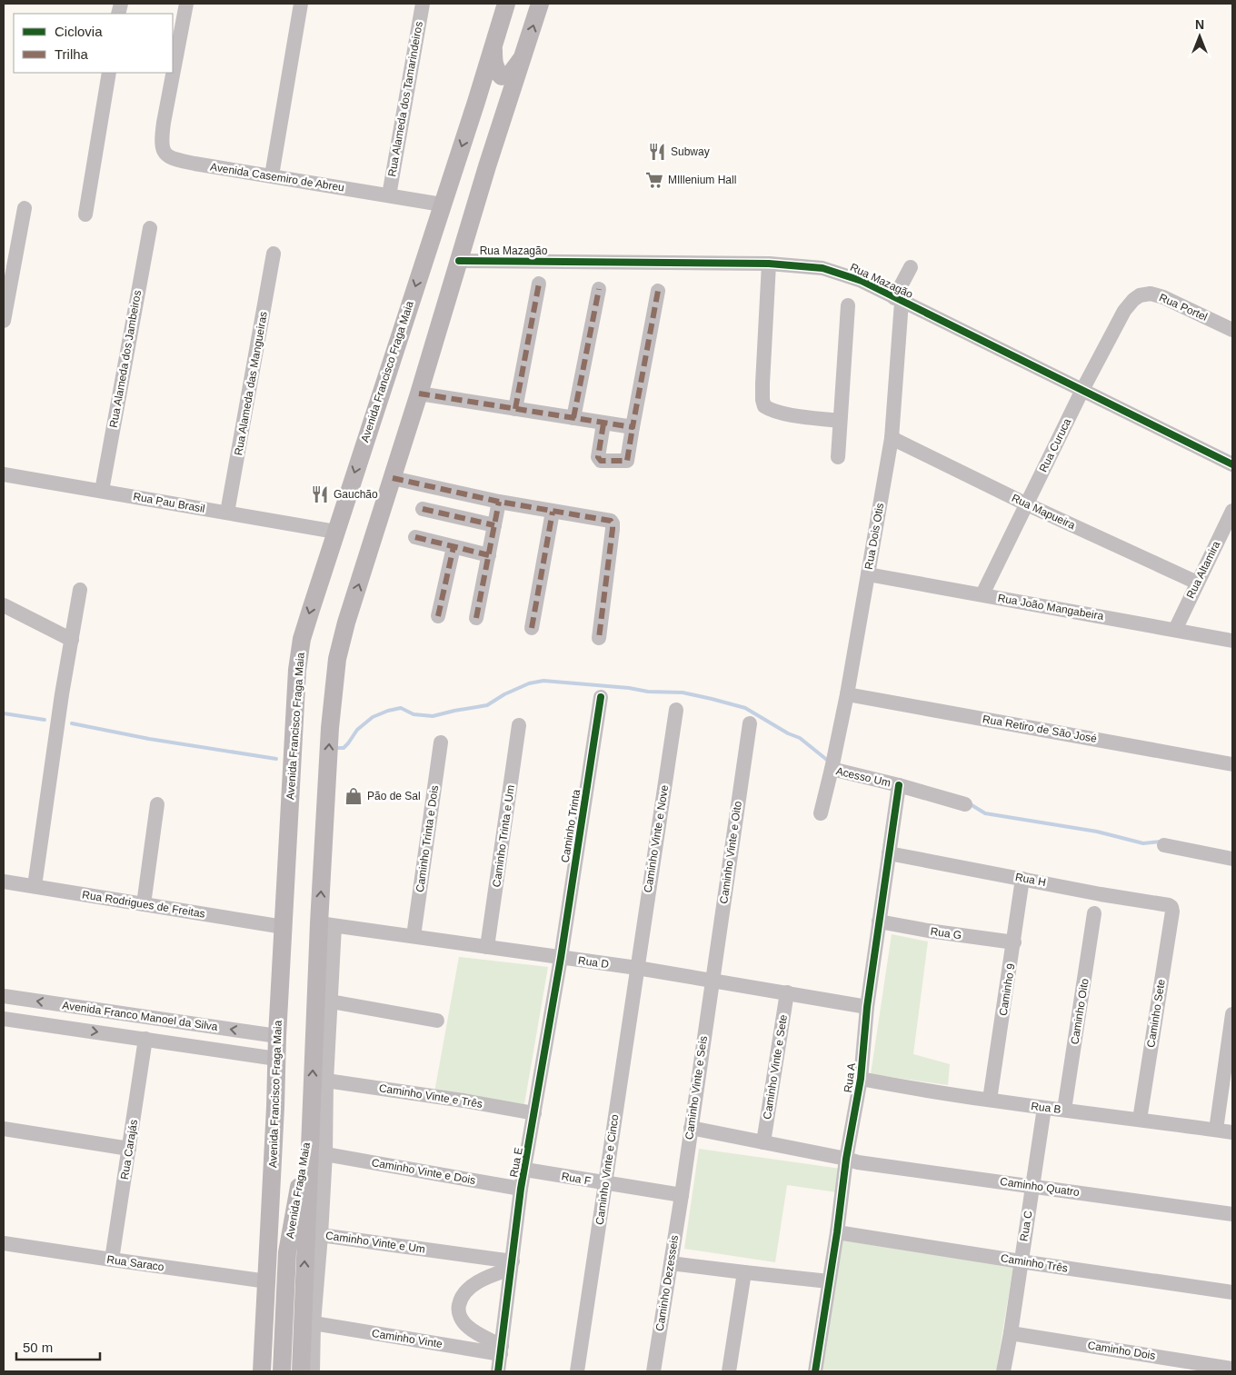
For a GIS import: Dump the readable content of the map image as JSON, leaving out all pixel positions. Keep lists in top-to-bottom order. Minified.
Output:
{"streets":{"main road":["Avenida Francisco Fraga Maia","Avenida Fraga Maia"],"street":["Rua Alameda dos Tamarindeiros","Avenida Casemiro de Abreu","Rua Mazagão","Rua Portel","Rua Alameda dos Jambeiros","Rua Alameda das Mangueiras","Rua Curuca","Rua Pau Brasil","Rua Mapueira","Rua Dois Otis","Rua Altamira","Rua João Mangabeira","Rua Retiro de São José","Acesso Um","Caminho Trinta","Caminho Trinta e Um","Caminho Trinta e Dois","Caminho Vinte e Nove","Caminho Vinte e Oito","Rua H","Rua Rodrigues de Freitas","Rua G","Rua D","Caminho 9","Caminho Oito","Caminho Sete","Avenida Franco Manoel da Silva","Caminho Vinte e Sete","Rua A","Caminho Vinte e Seis","Caminho Vinte e Três","Rua B","Rua Carajás","Rua E","Caminho Vinte e Cinco","Caminho Vinte e Dois","Rua F","Caminho Quatro","Rua C","Caminho Vinte e Um","Rua Saraco","Caminho Três","Caminho Dezesseis","Caminho Vinte","Caminho Dois"]},"crossings":[["Rua Alameda dos Tamarindeiros","Avenida Casemiro de Abreu"],["Avenida Casemiro de Abreu","Avenida Francisco Fraga Maia"],["Rua Mazagão","Rua Curuca"],["Rua Mazagão","Rua Dois Otis"],["Rua Portel","Rua Curuca"],["Rua Alameda dos Jambeiros","Rua Pau Brasil"],["Avenida Francisco Fraga Maia","Rua Pau Brasil"],["Avenida Francisco Fraga Maia","Rua Rodrigues de Freitas"],["Avenida Francisco Fraga Maia","Avenida Franco Manoel da Silva"],["Avenida Francisco Fraga Maia","Avenida Fraga Maia"],["Avenida Francisco Fraga Maia","Rua Saraco"],["Rua Alameda das Mangueiras","Rua Pau Brasil"],["Rua Curuca","Rua Mapueira"],["Rua Curuca","Rua João Mangabeira"],["Rua Mapueira","Rua Dois Otis"],["Rua Mapueira","Rua Altamira"],["Rua Dois Otis","Rua João Mangabeira"],["Rua Dois Otis","Rua Retiro de São José"],["Rua Dois Otis","Acesso Um"],["Rua Altamira","Rua João Mangabeira"],["Acesso Um","Rua A"],["Caminho Trinta","Rua D"],["Caminho Trinta","Rua E"],["Caminho Trinta e Um","Rua D"],["Caminho Trinta e Dois","Rua D"],["Caminho Vinte e Nove","Rua D"],["Caminho Vinte e Nove","Caminho Vinte e Cinco"],["Caminho Vinte e Oito","Rua D"],["Caminho Vinte e Oito","Caminho Vinte e Seis"],["Rua H","Caminho 9"],["Rua H","Caminho Sete"],["Rua H","Rua A"],["Rua G","Caminho 9"],["Rua G","Rua A"],["Rua D","Caminho Vinte e Sete"],["Rua D","Rua A"],["Rua D","Caminho Vinte e Seis"],["Rua D","Rua E"],["Rua D","Caminho Vinte e Cinco"],["Caminho 9","Rua B"],["Caminho Oito","Rua B"],["Caminho Sete","Rua B"],["Avenida Franco Manoel da Silva","Rua Carajás"],["Caminho Vinte e Sete","Caminho Quatro"],["Rua A","Rua B"],["Rua A","Caminho Quatro"],["Rua A","Caminho Três"],["Caminho Vinte e Seis","Rua F"],["Caminho Vinte e Seis","Caminho Quatro"],["Caminho Vinte e Seis","Caminho Dezesseis"],["Caminho Vinte e Três","Rua E"],["Rua B","Rua C"],["Rua Carajás","Rua Saraco"],["Rua E","Caminho Vinte e Dois"],["Rua E","Rua F"],["Rua E","Caminho Vinte e Um"],["Rua E","Caminho Vinte"],["Caminho Vinte e Cinco","Rua F"],["Rua F","Caminho Dezesseis"],["Caminho Quatro","Rua C"],["Rua C","Caminho Três"],["Rua C","Caminho Dois"],["Caminho Vinte e Um","Caminho Vinte"]],"places":{"restaurant":["Subway","Gauchão"],"supermarket":["MIllenium Hall"],"shop":["Pão de Sal"]},"legend":["Ciclovia","Trilha"],"scale_bar":"50 m","north":"top"}
